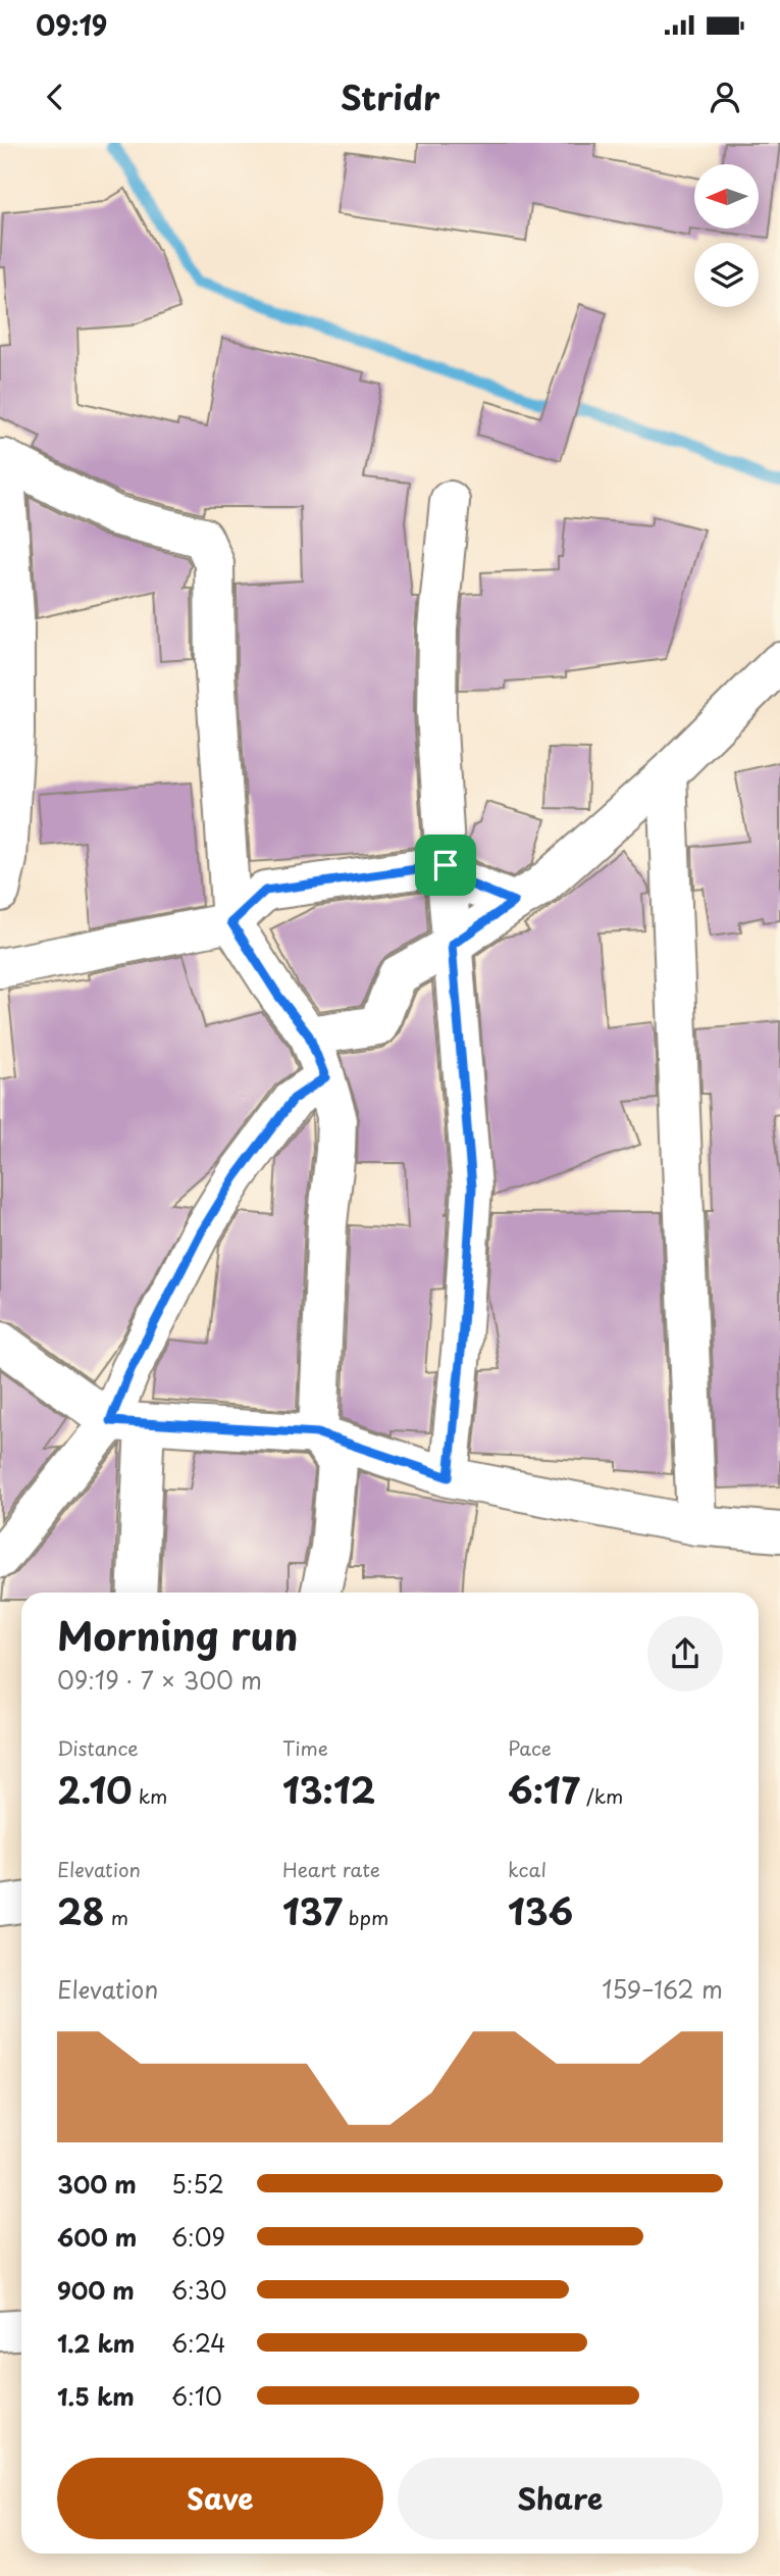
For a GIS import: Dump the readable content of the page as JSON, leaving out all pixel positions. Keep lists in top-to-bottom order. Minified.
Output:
{"north":"left","page":{"status":"09:19","header":"Stridr","heading":["Morning run","09:19 · 7 × 300 m"],"stats":[["Distance","2.10 km"],["Time","13:12"],["Pace","6:17 /km"],["Elevation","28 m"],["Heart rate","137 bpm"],["kcal","136"]],"chart":["Elevation","159–162 m"],"list":[{"name":"300 m","note":"5:52"},{"name":"600 m","note":"6:09"},{"name":"900 m","note":"6:30"},{"name":"1.2 km","note":"6:24"},{"name":"1.5 km","note":"6:10"}],"buttons":["Save","Share"]}}
